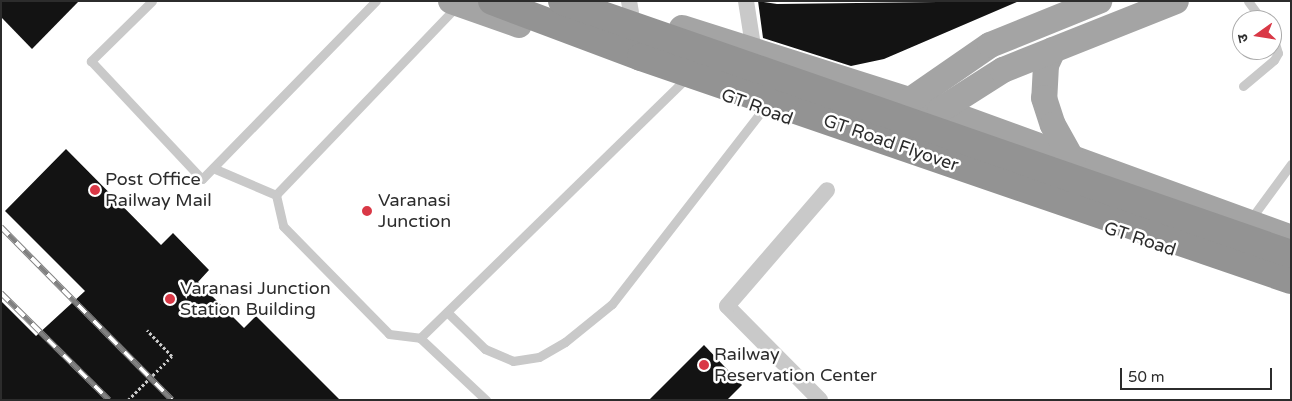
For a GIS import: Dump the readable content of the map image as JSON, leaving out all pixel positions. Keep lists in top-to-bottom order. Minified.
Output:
{"streets":{"highway":["GT Road Flyover"],"main road":["GT Road"]},"places":["Post Office Railway Mail","Varanasi Junction","Varanasi Junction Station Building","Railway Reservation Center"],"scale_bar":"50 m","north":"left"}
